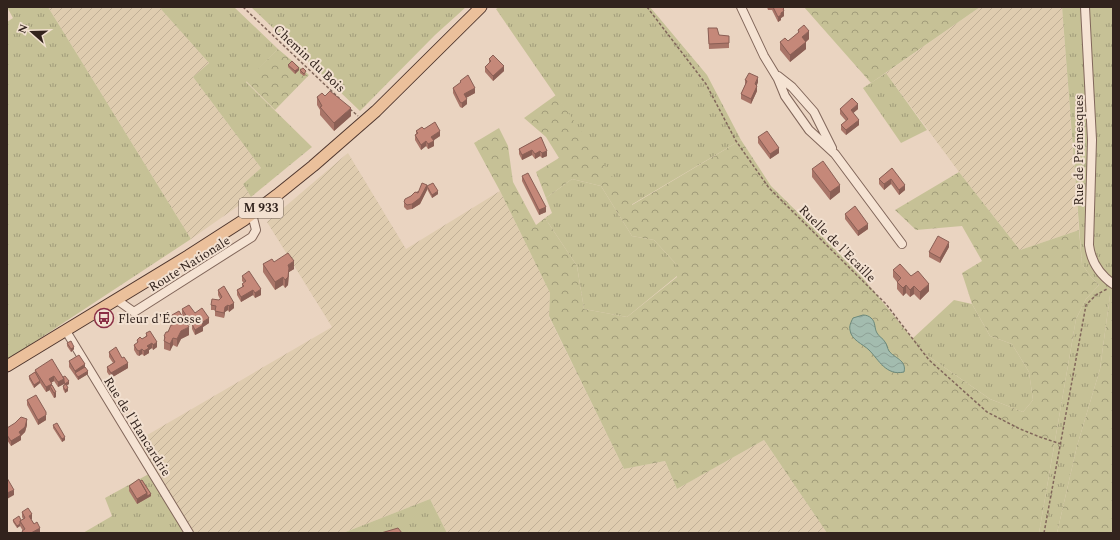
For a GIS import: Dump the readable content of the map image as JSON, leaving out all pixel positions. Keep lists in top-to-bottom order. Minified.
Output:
{"streets":{"main road":["M 933"],"street":["Rue de Prémesques","Route Nationale","Rue de l'Hancardrie"],"path":["Chemin du Bois","Ruelle de l'Ecaille"]},"crossings":[["Chemin du Bois","M 933"],["M 933","Route Nationale"],["M 933","Rue de l'Hancardrie"]],"places":{"bus stop":["Fleur d'Écosse"]},"north":"left"}
